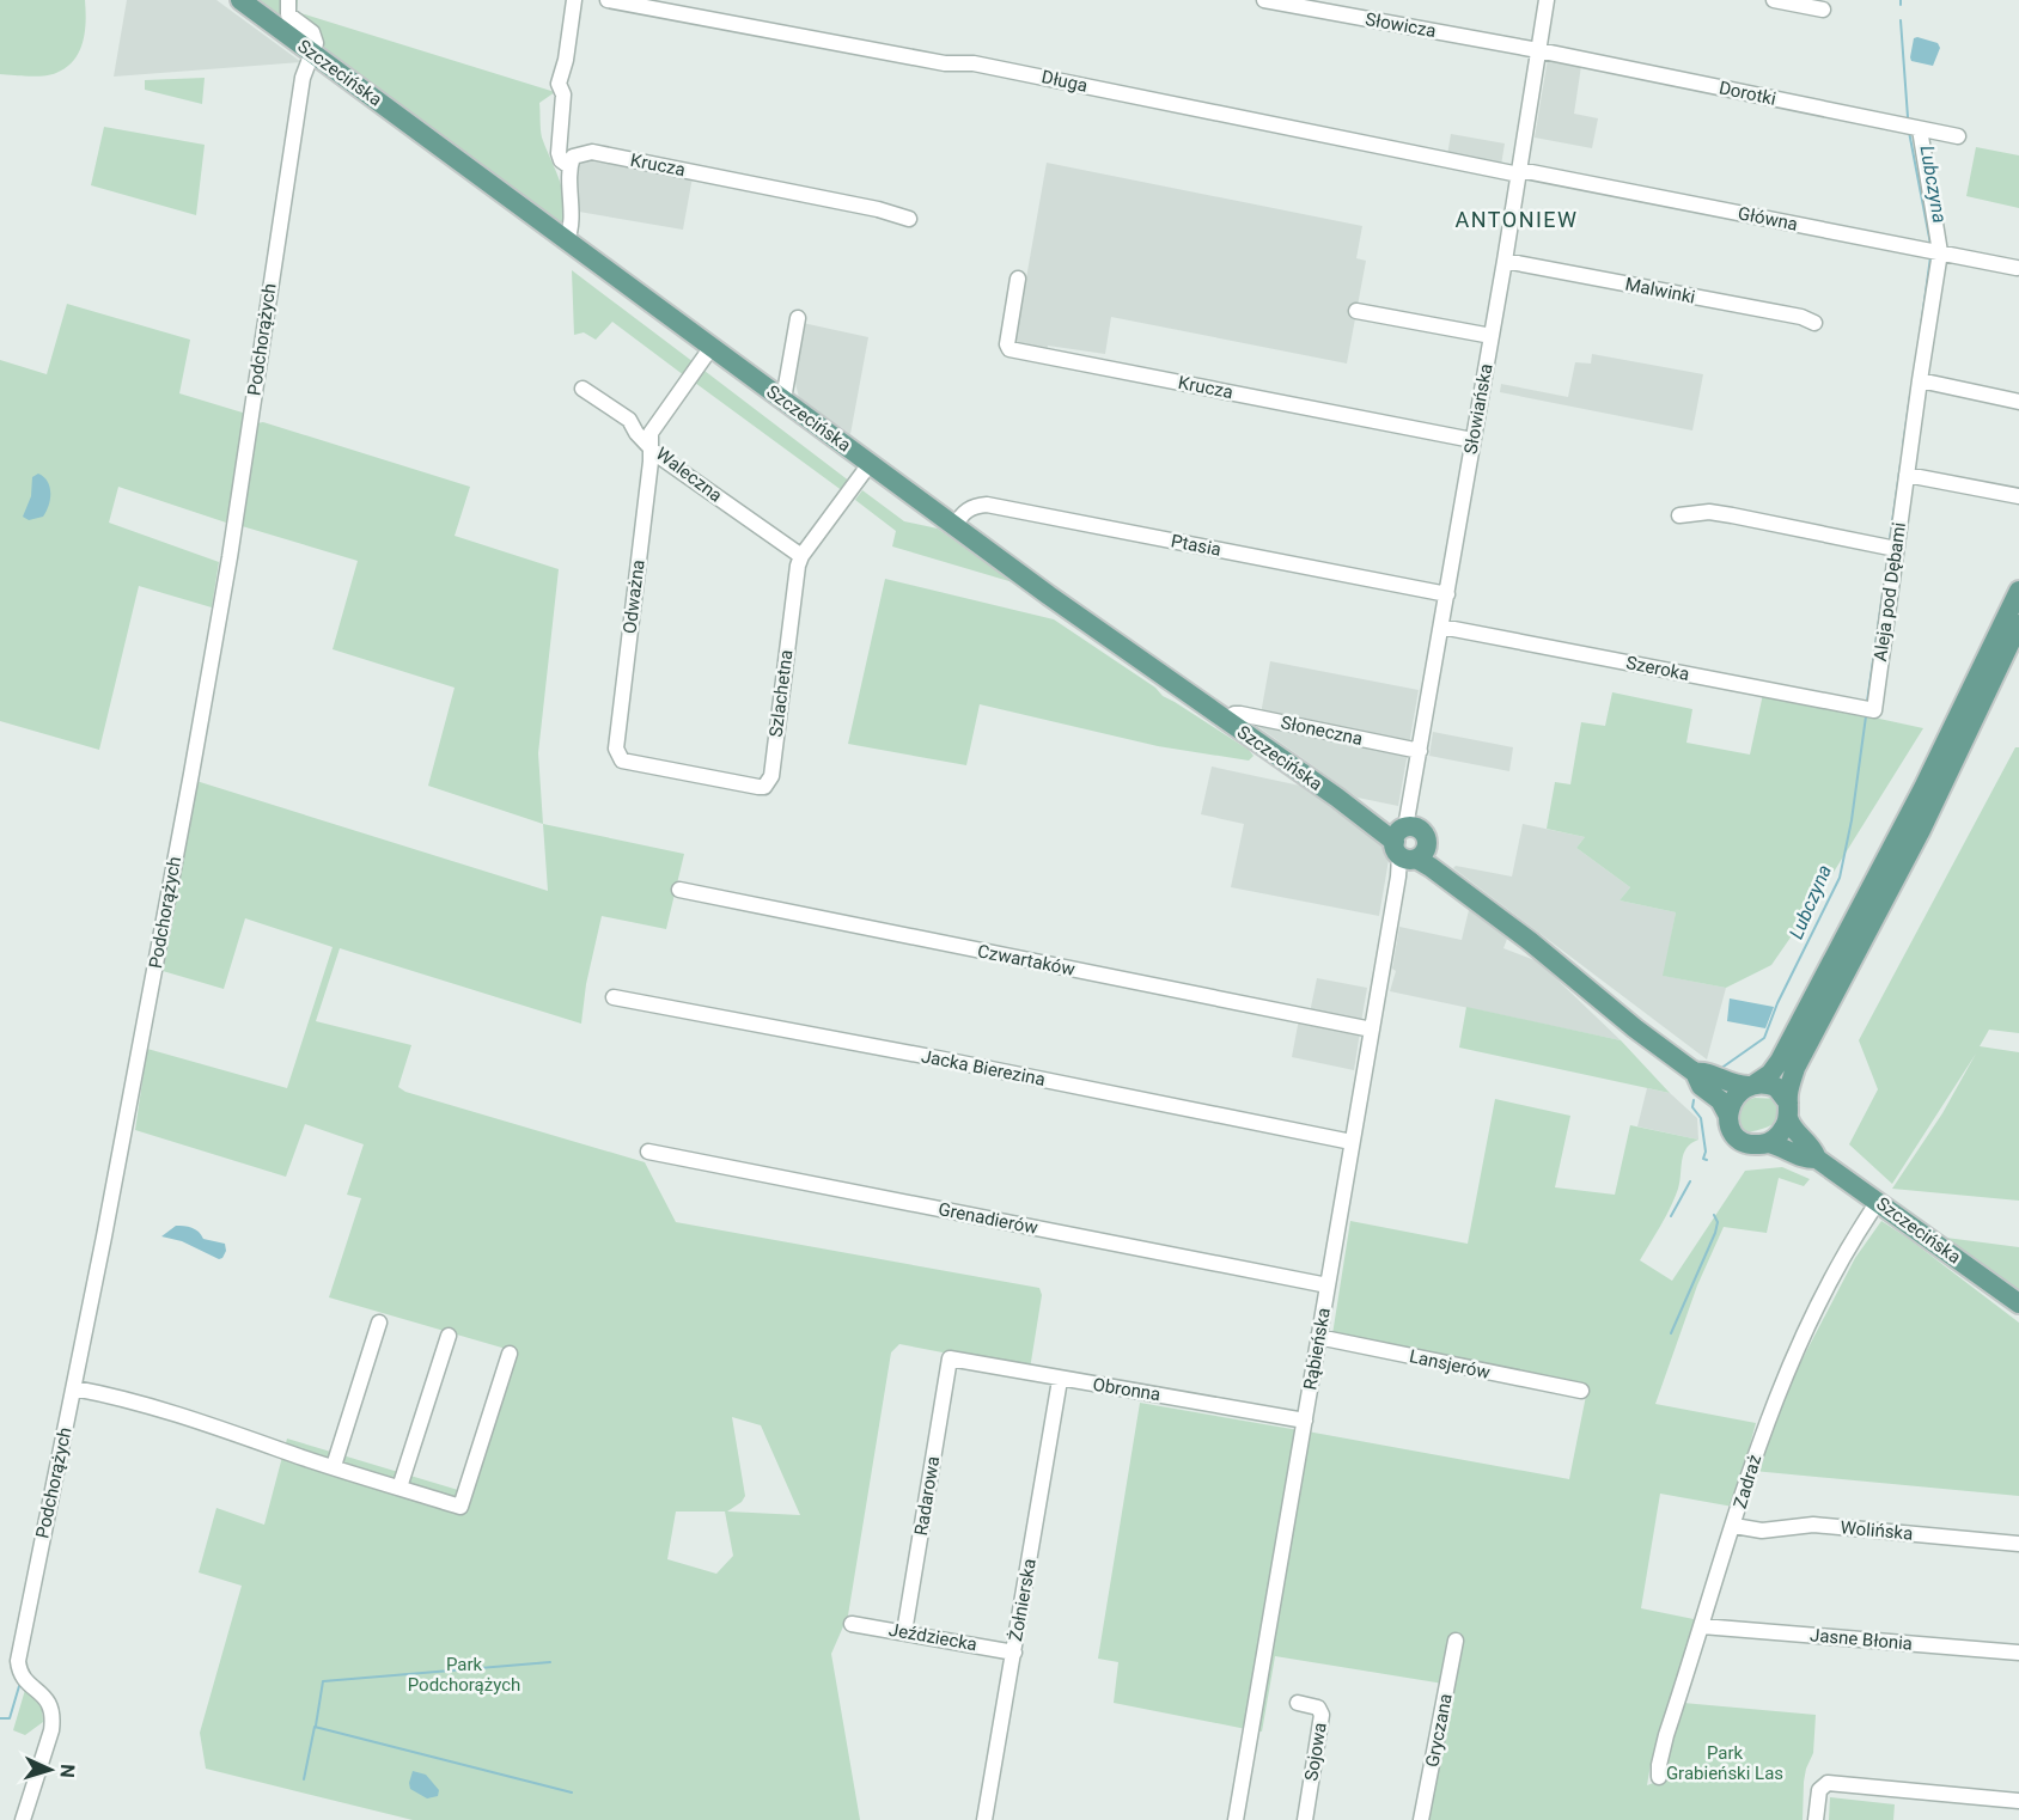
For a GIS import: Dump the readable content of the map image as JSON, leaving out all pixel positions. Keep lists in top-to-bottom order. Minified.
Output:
{"streets":{"main road":["Szczecińska"],"street":["Słowicza","Długa","Dorotki","Krucza","Główna","Malwinki","Podchorążych","Słowiańska","Waleczna","Ptasia","Aleja pod Dębami","Odważna","Szeroka","Szlachetna","Słoneczna","Czwartaków","Jacka Bierezina","Grenadierów","Rąbieńska","Lansjerów","Obronna","Zadraż","Radarowa","Wolińska","Żołnierska","Jeździecka","Jasne Błonia","Gryczana","Sojowa"]},"crossings":[["Słowicza","Dorotki"],["Słowicza","Słowiańska"],["Szczecińska","Podchorążych"],["Szczecińska","Słowiańska"],["Szczecińska","Ptasia"],["Szczecińska","Szlachetna"],["Szczecińska","Słoneczna"],["Szczecińska","Rąbieńska"],["Szczecińska","Zadraż"],["Długa","Główna"],["Długa","Słowiańska"],["Dorotki","Słowiańska"],["Dorotki","Aleja pod Dębami"],["Krucza","Słowiańska"],["Główna","Słowiańska"],["Główna","Aleja pod Dębami"],["Malwinki","Słowiańska"],["Słowiańska","Ptasia"],["Słowiańska","Szeroka"],["Słowiańska","Słoneczna"],["Słowiańska","Rąbieńska"],["Waleczna","Odważna"],["Waleczna","Szlachetna"],["Aleja pod Dębami","Szeroka"],["Odważna","Szlachetna"],["Czwartaków","Rąbieńska"],["Jacka Bierezina","Rąbieńska"],["Grenadierów","Rąbieńska"],["Rąbieńska","Lansjerów"],["Rąbieńska","Obronna"],["Obronna","Radarowa"],["Obronna","Żołnierska"],["Zadraż","Wolińska"],["Zadraż","Jasne Błonia"],["Radarowa","Jeździecka"],["Żołnierska","Jeździecka"]],"districts":["ANTONIEW"],"water":["Lubczyna"],"parks":["Park Podchorążych","Park Grabieński Las"],"north":"right"}
